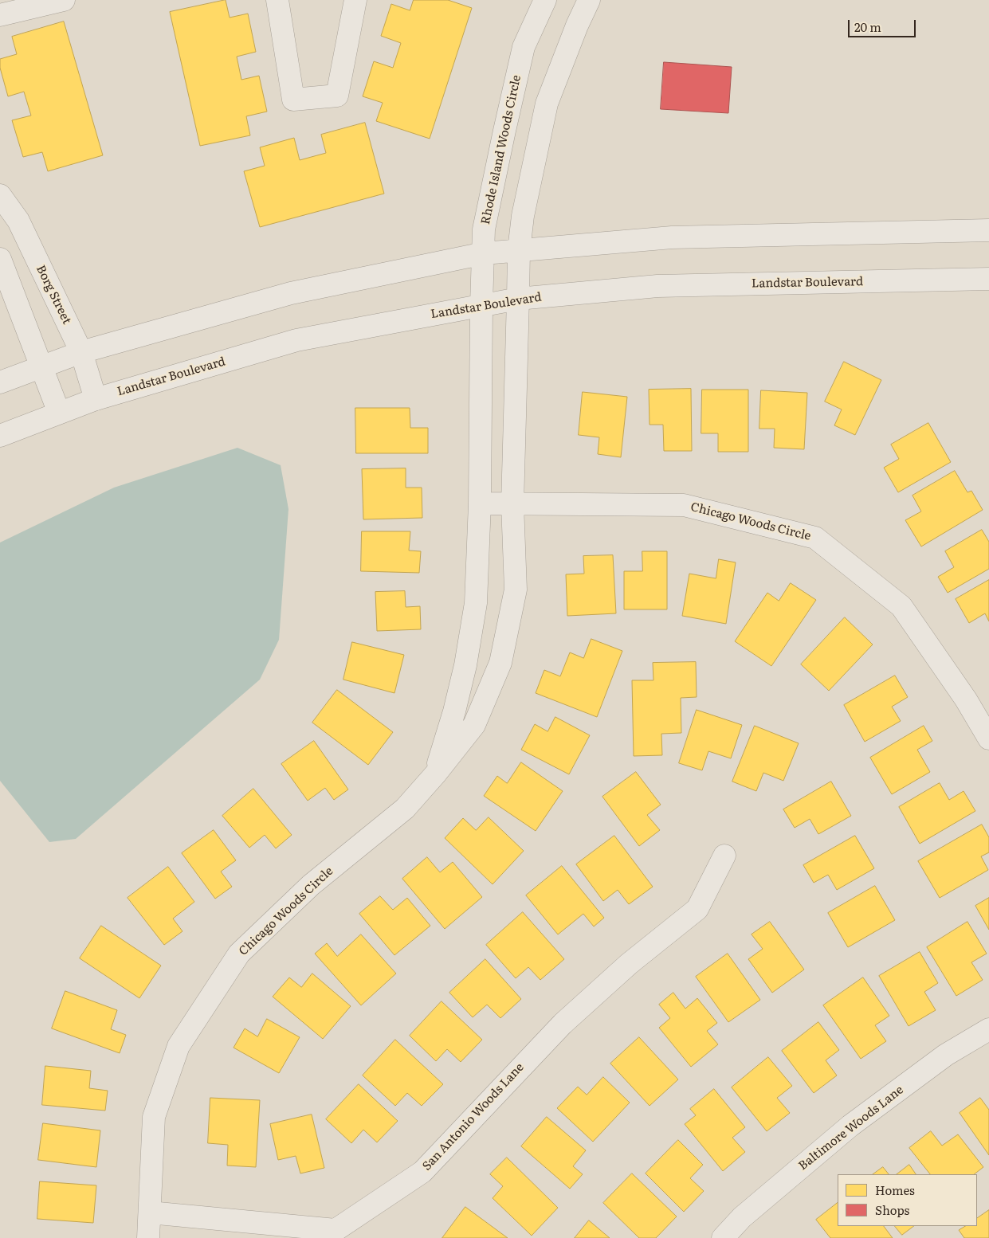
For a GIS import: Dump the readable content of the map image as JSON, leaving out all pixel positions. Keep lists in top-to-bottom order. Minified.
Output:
{"streets":{"street":["Rhode Island Woods Circle","Landstar Boulevard","Borg Street","Chicago Woods Circle","San Antonio Woods Lane","Baltimore Woods Lane"]},"crossings":[["Rhode Island Woods Circle","Landstar Boulevard"],["Rhode Island Woods Circle","Chicago Woods Circle"],["Landstar Boulevard","Borg Street"],["Landstar Boulevard","Chicago Woods Circle"],["Chicago Woods Circle","San Antonio Woods Lane"]],"legend":["Homes","Shops"],"scale_bar":"20 m"}
